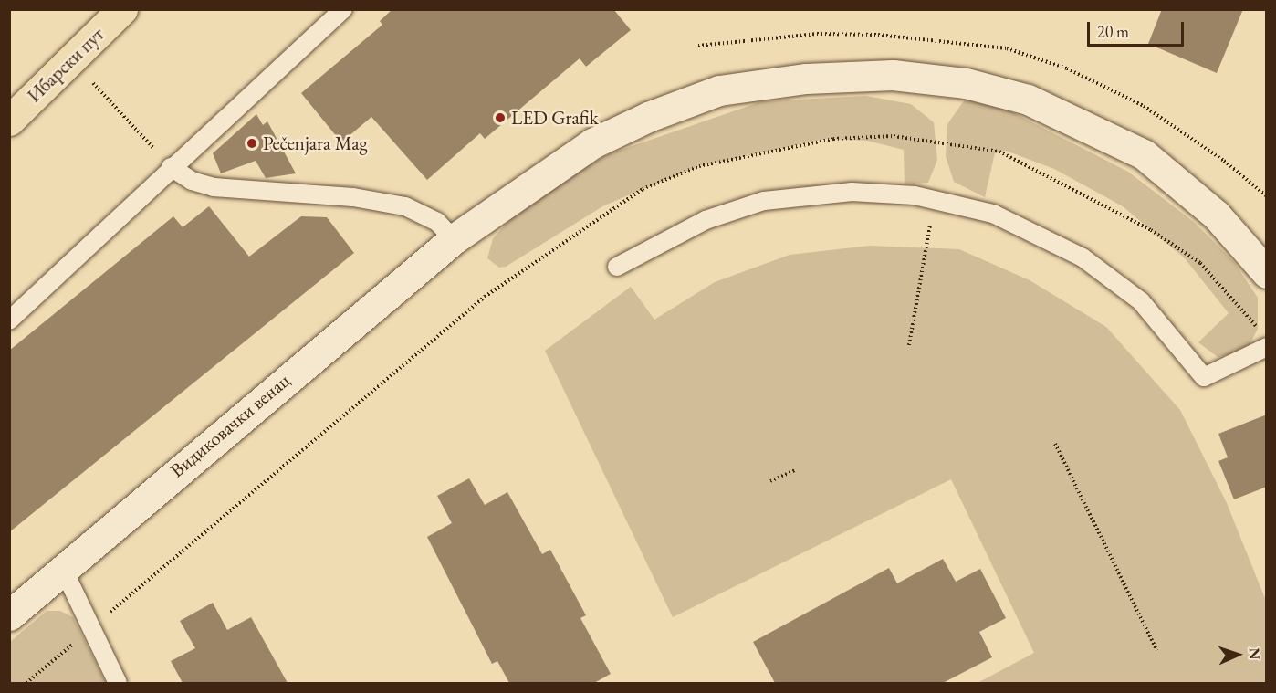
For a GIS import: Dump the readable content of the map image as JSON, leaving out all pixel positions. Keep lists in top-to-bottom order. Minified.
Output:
{"streets":{"main road":["Ибарски пут"],"street":["Видиковачки венац"]},"places":["LED Grafik","Pečenjara Mag"],"scale_bar":"20 m","north":"right"}
